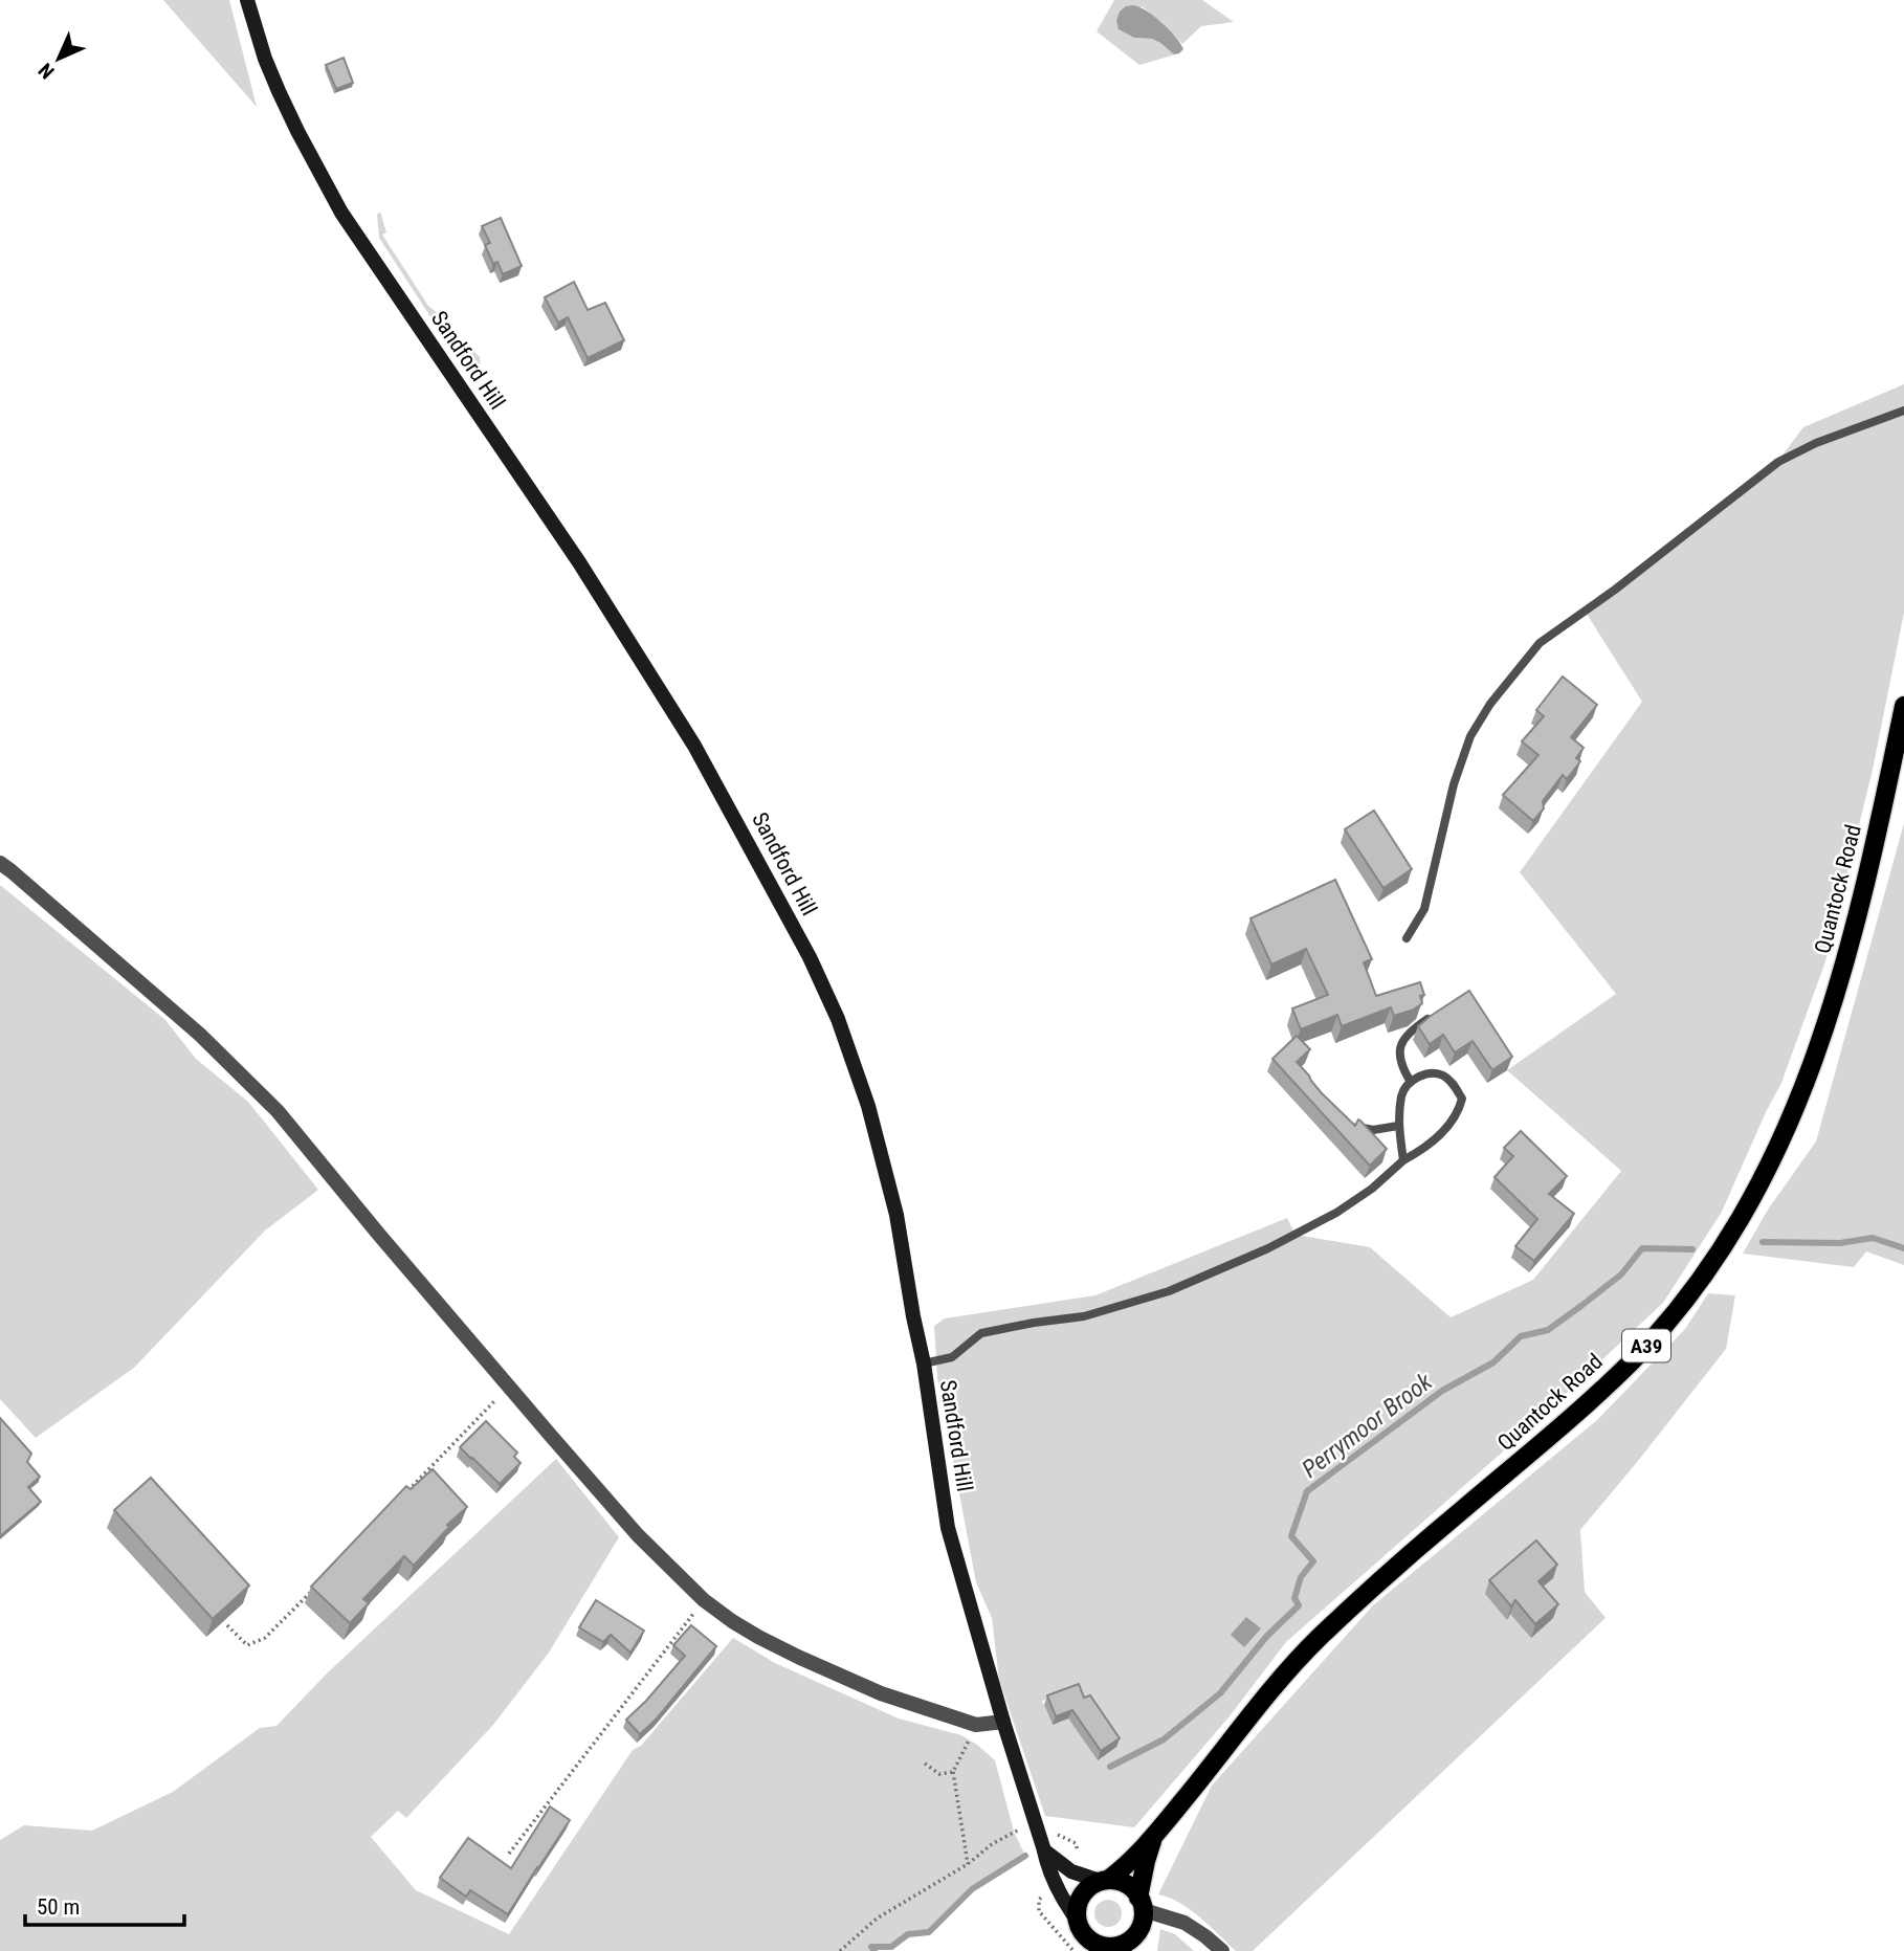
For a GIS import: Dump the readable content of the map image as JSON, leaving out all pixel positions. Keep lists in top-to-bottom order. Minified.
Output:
{"streets":{"main road":["Sandford Hill","Quantock Road","A39"]},"crossings":[["Sandford Hill","Quantock Road"],["Sandford Hill","A39"],["Quantock Road","A39"]],"water":["Perrymoor Brook"],"scale_bar":"50 m","north":"bottom left"}
